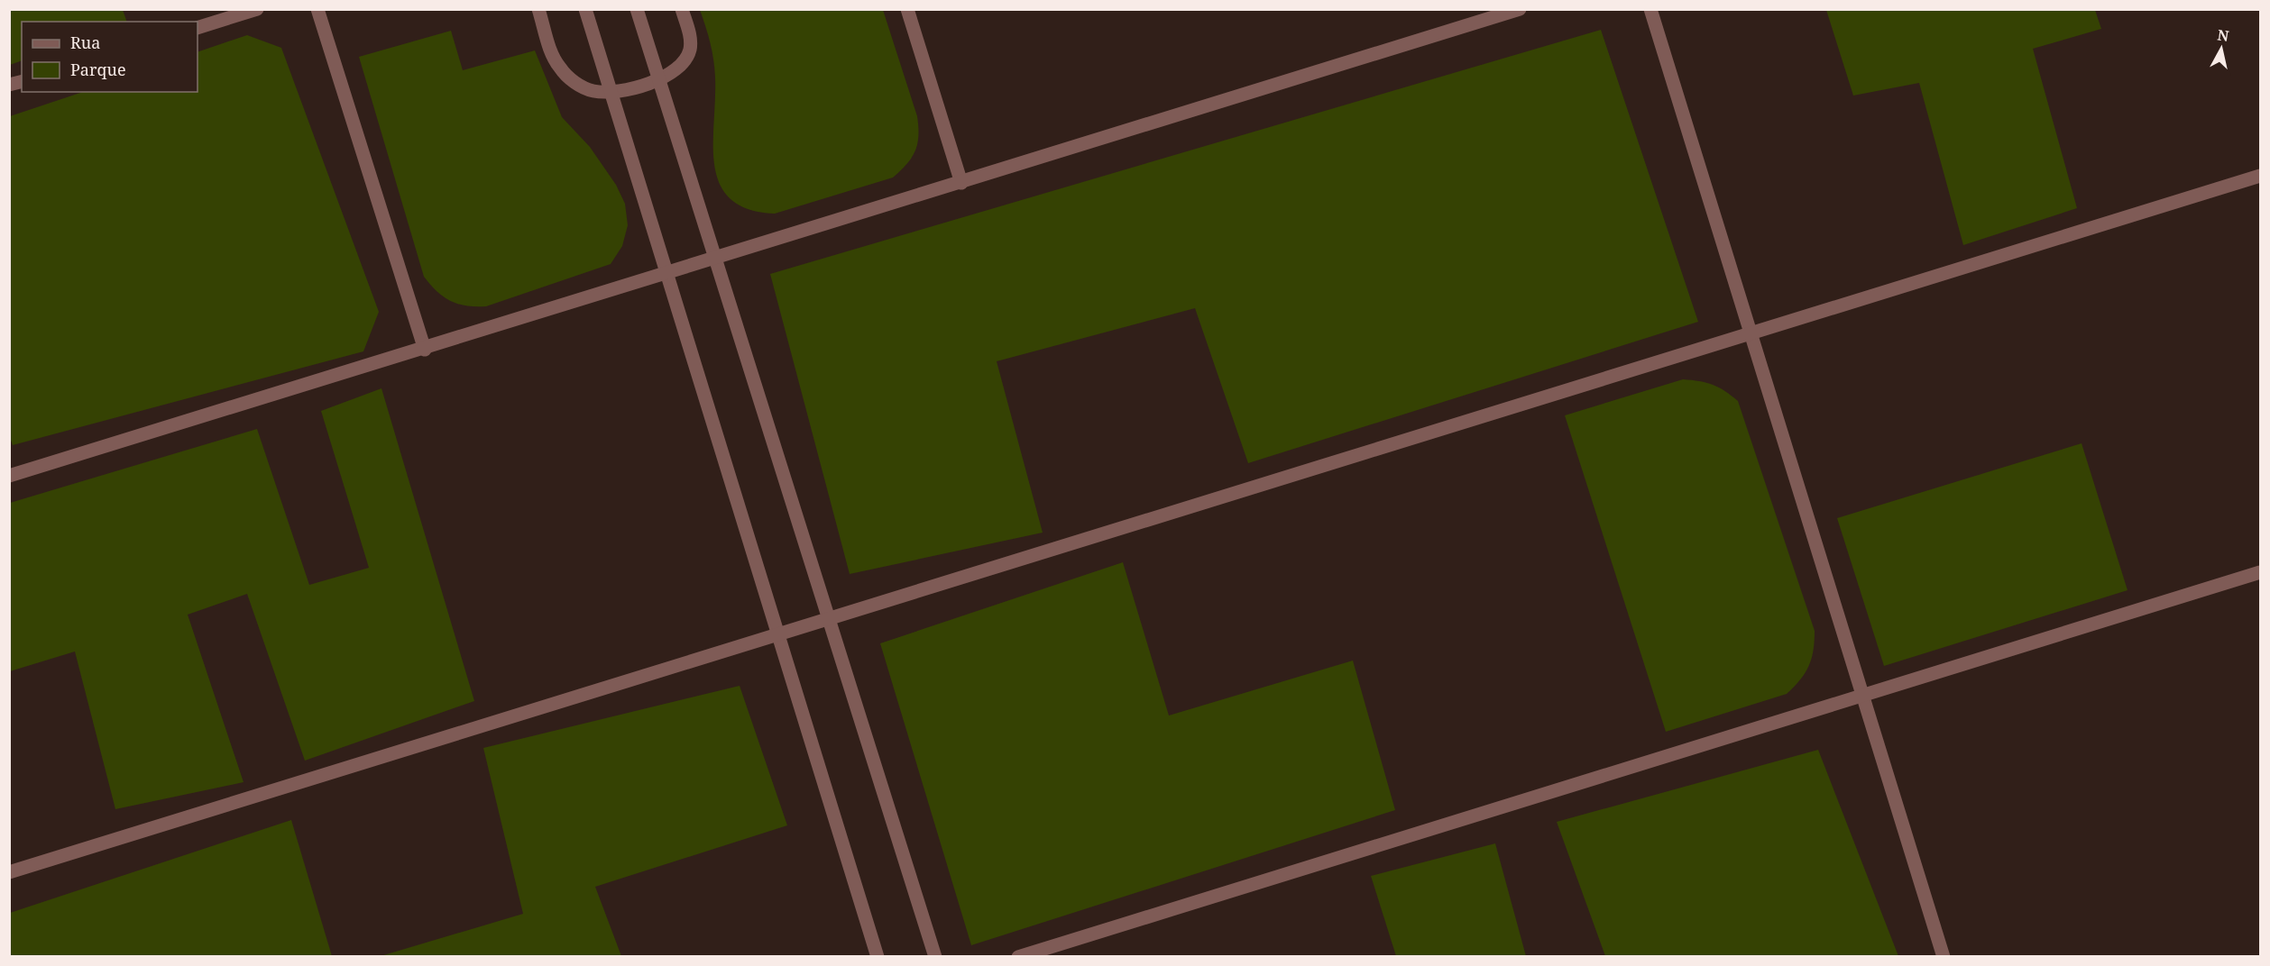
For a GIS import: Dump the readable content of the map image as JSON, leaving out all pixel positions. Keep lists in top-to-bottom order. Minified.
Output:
{"legend":["Rua","Parque"],"north":"top"}
